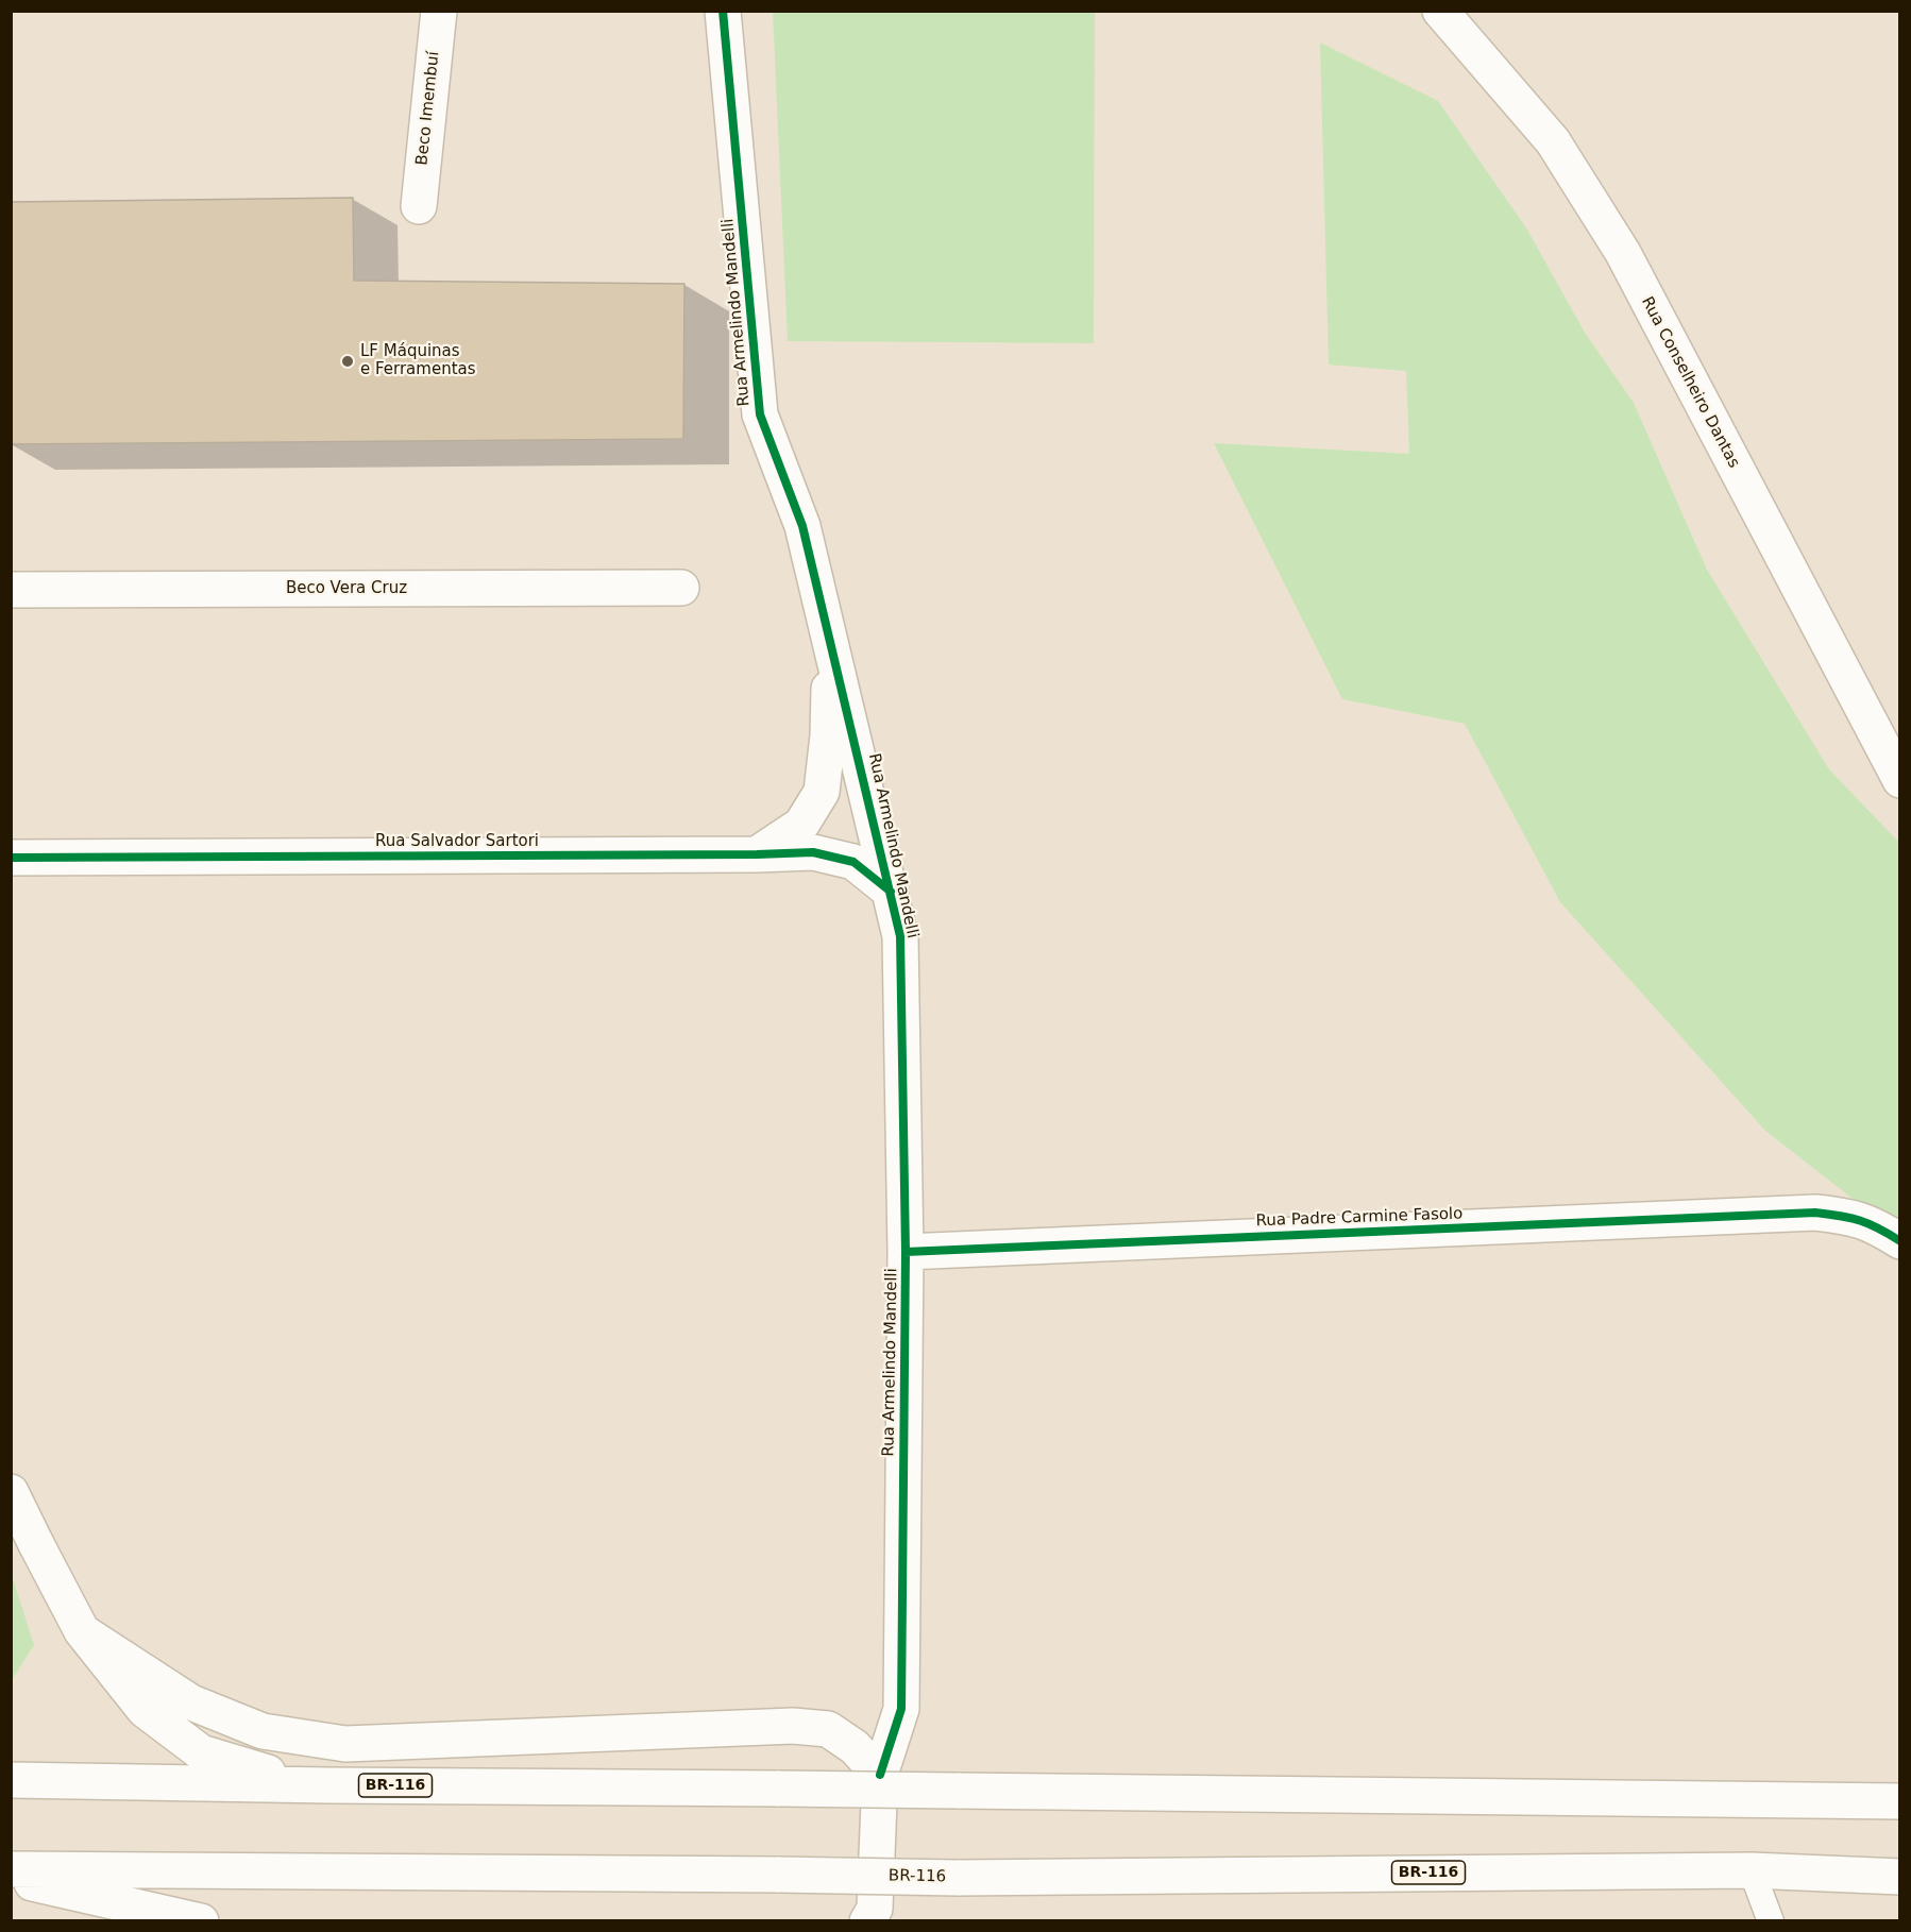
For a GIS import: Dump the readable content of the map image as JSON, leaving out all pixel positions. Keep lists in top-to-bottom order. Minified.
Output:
{"streets":{"main road":["Beco Imembuí","Rua Armelindo Mandelli","Rua Conselheiro Dantas","Beco Vera Cruz","Rua Salvador Sartori","Rua Padre Carmine Fasolo","BR-116"]},"crossings":[["Rua Armelindo Mandelli","Rua Salvador Sartori"],["Rua Armelindo Mandelli","Rua Padre Carmine Fasolo"]],"places":["LF Máquinas e Ferramentas"]}
